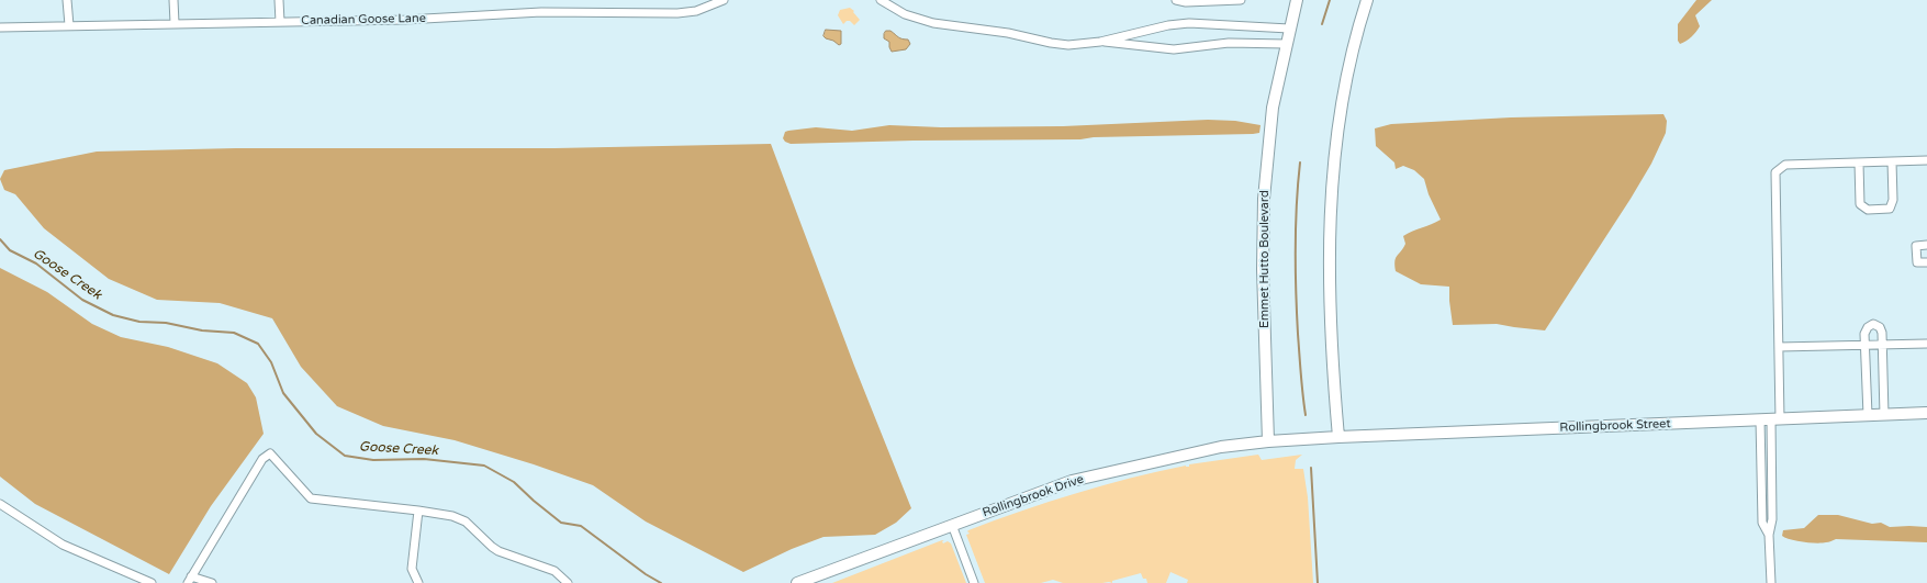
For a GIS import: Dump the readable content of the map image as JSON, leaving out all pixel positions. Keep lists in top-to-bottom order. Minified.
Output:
{"streets":{"main road":["Emmet Hutto Boulevard","Rollingbrook Street","Rollingbrook Drive"],"street":["Canadian Goose Lane"]},"crossings":[["Emmet Hutto Boulevard","Rollingbrook Drive"],["Rollingbrook Street","Rollingbrook Drive"]],"water":["Goose Creek"]}
